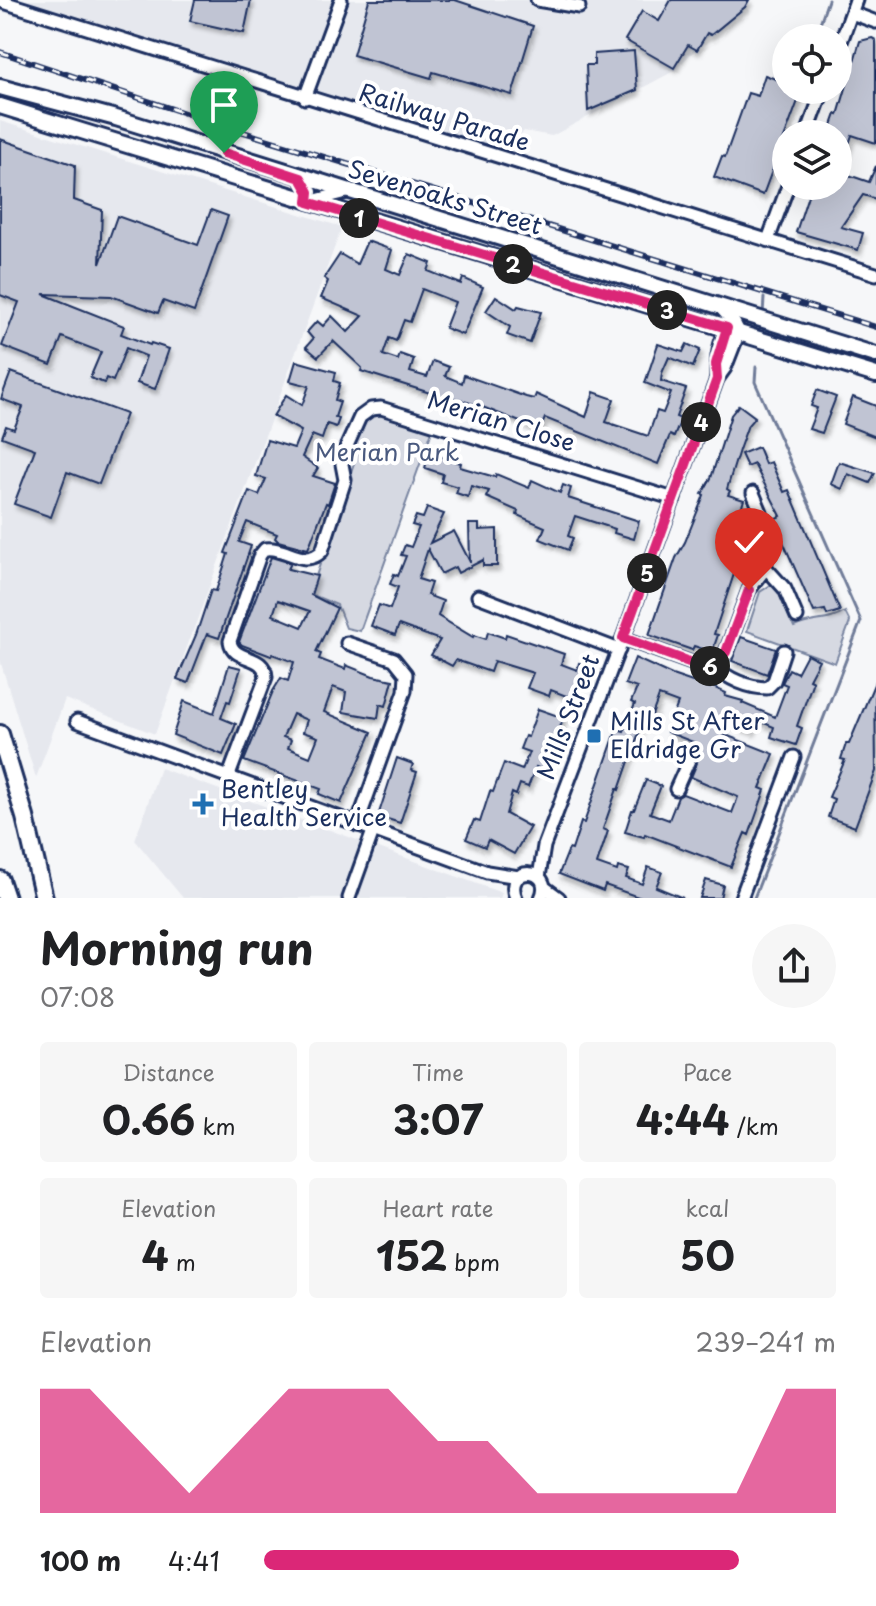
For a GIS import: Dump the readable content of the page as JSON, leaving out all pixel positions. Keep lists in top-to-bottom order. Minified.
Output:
{"streets":{"main road":["Sevenoaks Street"],"street":["Railway Parade","Merian Close","Mills Street"]},"crossings":[["Sevenoaks Street","Mills Street"],["Merian Close","Mills Street"]],"parks":["Merian Park"],"places":{"transit":["Mills St After Eldridge Gr"],"health":["Bentley Health Service"]},"page":{"pins":["1","2","3","4","5","6"],"heading":["Morning run","07:08"],"stats":[["Distance","0.66 km"],["Time","3:07"],["Pace","4:44 /km"],["Elevation","4 m"],["Heart rate","152 bpm"],["kcal","50"]],"chart":["Elevation","239–241 m"],"list":[{"name":"100 m","note":"4:41"}]}}
